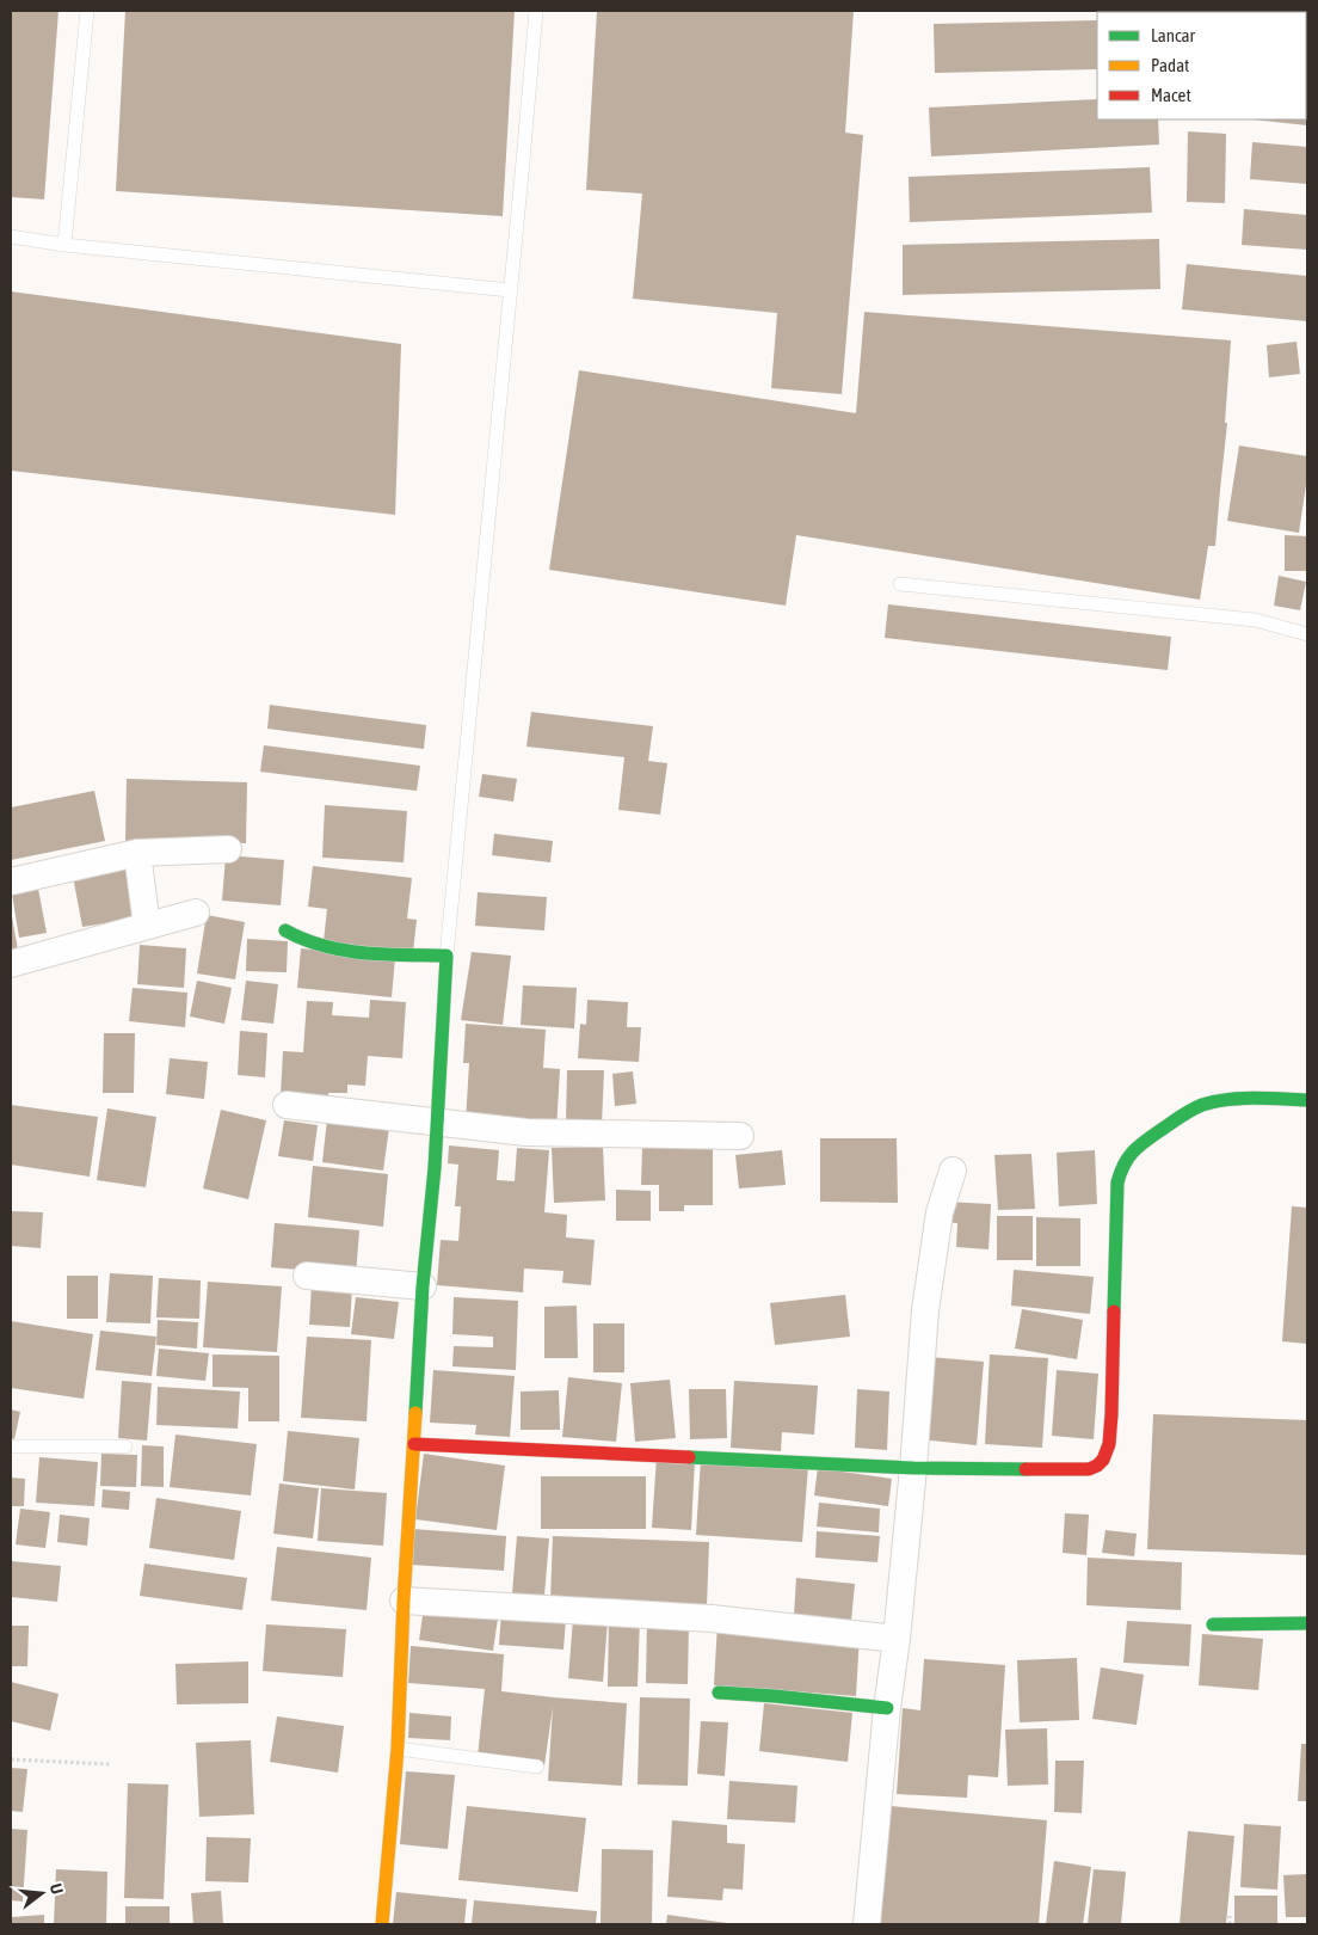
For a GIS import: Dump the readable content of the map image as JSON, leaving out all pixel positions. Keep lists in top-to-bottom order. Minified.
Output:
{"legend":["Lancar","Padat","Macet"],"north":"right"}
